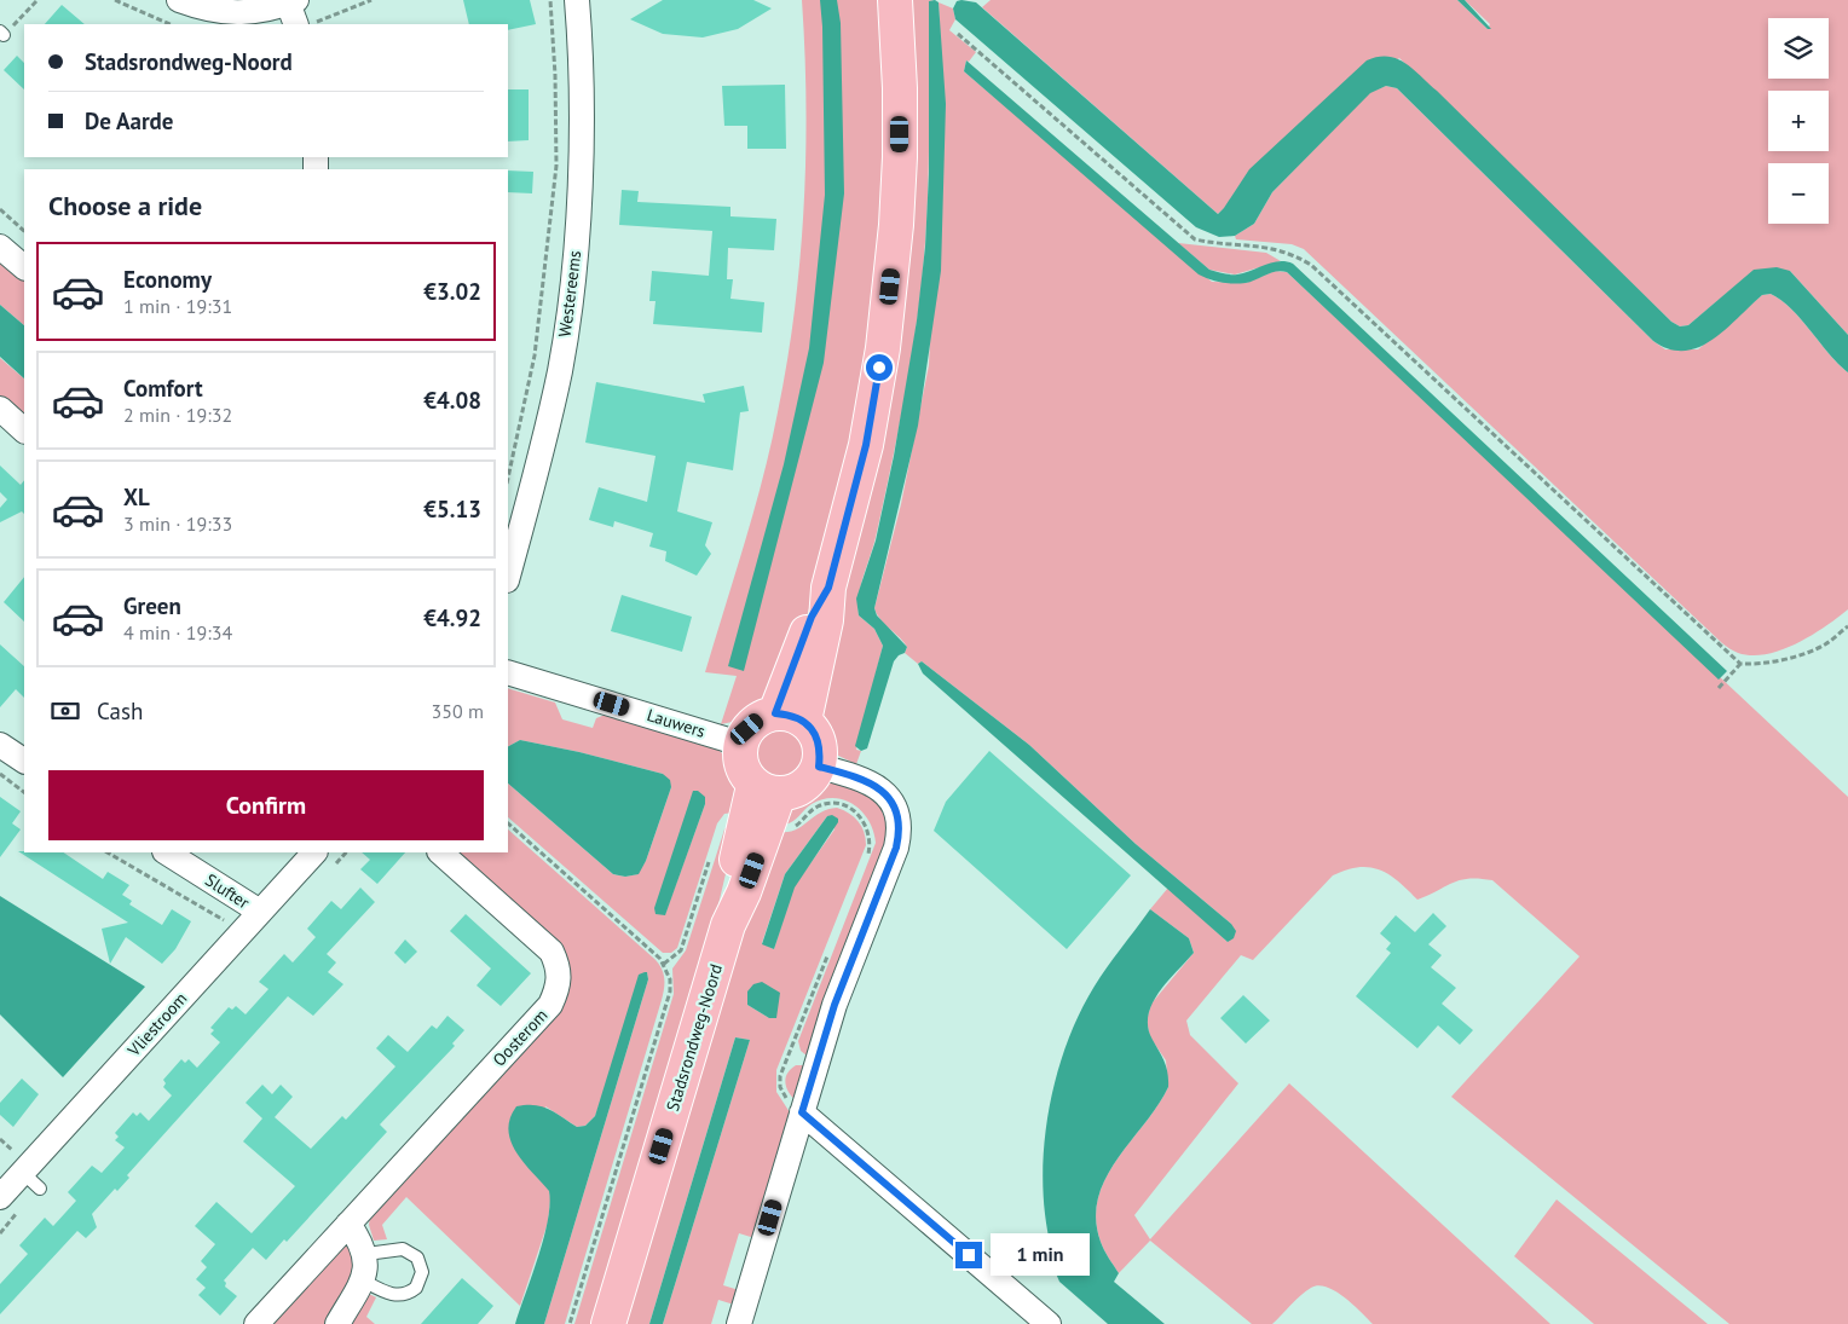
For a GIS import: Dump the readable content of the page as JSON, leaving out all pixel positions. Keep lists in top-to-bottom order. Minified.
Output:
{"streets":{"main road":["Stadsrondweg-Noord"],"street":["Westereems","Lauwers","Slufter","Vliestroom","Oosterom"]},"crossings":[["Lauwers","Stadsrondweg-Noord"],["Slufter","Vliestroom"]],"page":{"map_buttons":["+","−"],"banner":["Stadsrondweg-Noord","De Aarde"],"heading":"Choose a ride","list":[{"name":"Economy","note":"1 min · 19:31","value":"€3.02"},{"name":"Comfort","note":"2 min · 19:32","value":"€4.08"},{"name":"XL","note":"3 min · 19:33","value":"€5.13"},{"name":"Green","note":"4 min · 19:34","value":"€4.92"}],"pay":["Cash","350 m"],"buttons":"Confirm","bubble":"1 min"}}
